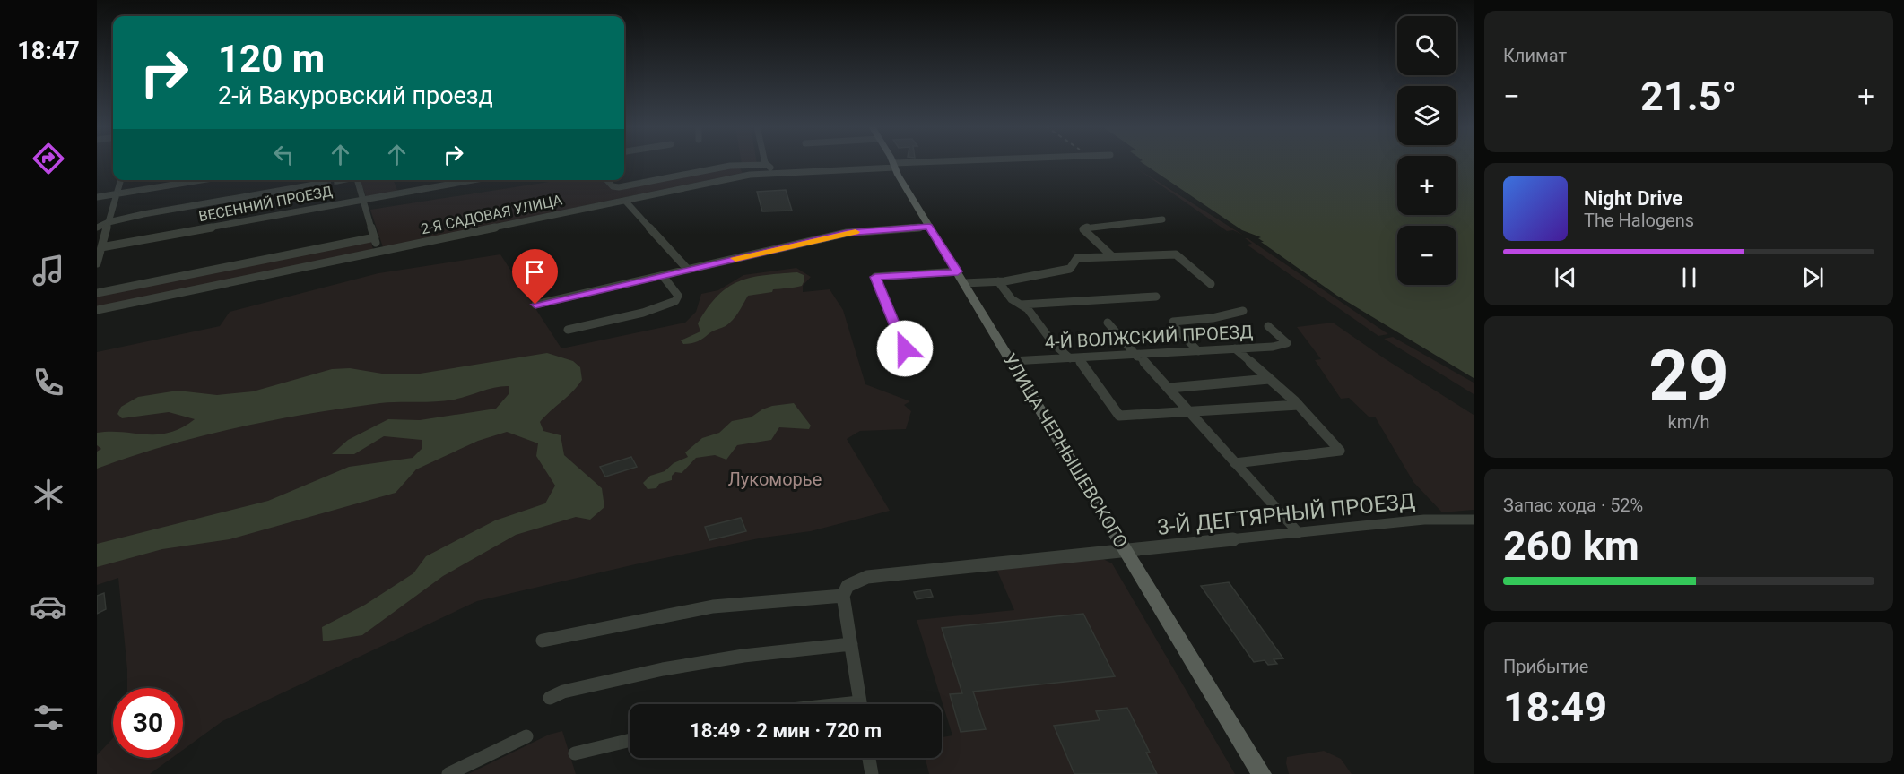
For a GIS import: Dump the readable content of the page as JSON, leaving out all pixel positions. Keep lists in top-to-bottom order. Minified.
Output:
{"streets":{"main road":["УЛИЦА ЧЕРНЫШЕВСКОГО"],"street":["ВЕСЕННИЙ ПРОЕЗД","2-Я САДОВАЯ УЛИЦА","4-Й ВОЛЖСКИЙ ПРОЕЗД","3-Й ДЕГТЯРНЫЙ ПРОЕЗД"]},"crossings":[["2-Я САДОВАЯ УЛИЦА","УЛИЦА ЧЕРНЫШЕВСКОГО"],["4-Й ВОЛЖСКИЙ ПРОЕЗД","УЛИЦА ЧЕРНЫШЕВСКОГО"],["УЛИЦА ЧЕРНЫШЕВСКОГО","3-Й ДЕГТЯРНЫЙ ПРОЕЗД"]],"parks":["Лукоморье"],"page":{"tabs":"18:47","tile":["Климат",["29","km/h"],["Запас хода · 52%","260 km"],["Прибытие","18:49"]],"map_buttons":["+","−"],"turn":["120 m","2-й Вакуровский проезд"],"heat":["−","21.5°","+"],"song":["Night Drive","The Halogens"],"limit":"30","trip":"18:49 · 2 мин · 720 m"}}
